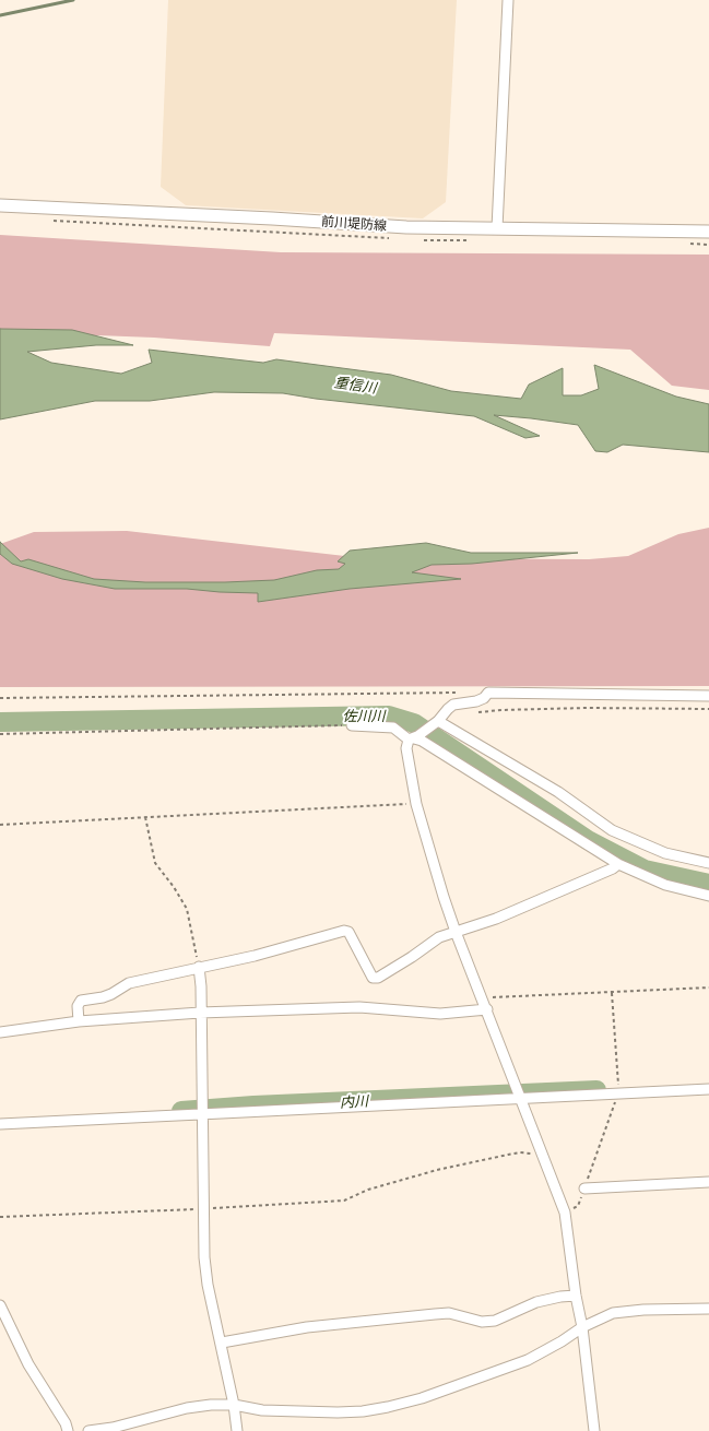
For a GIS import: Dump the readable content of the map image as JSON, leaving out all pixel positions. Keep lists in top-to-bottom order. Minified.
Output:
{"streets":{"street":["前川堤防線"]},"water":["重信川","佐川川","内川"]}
